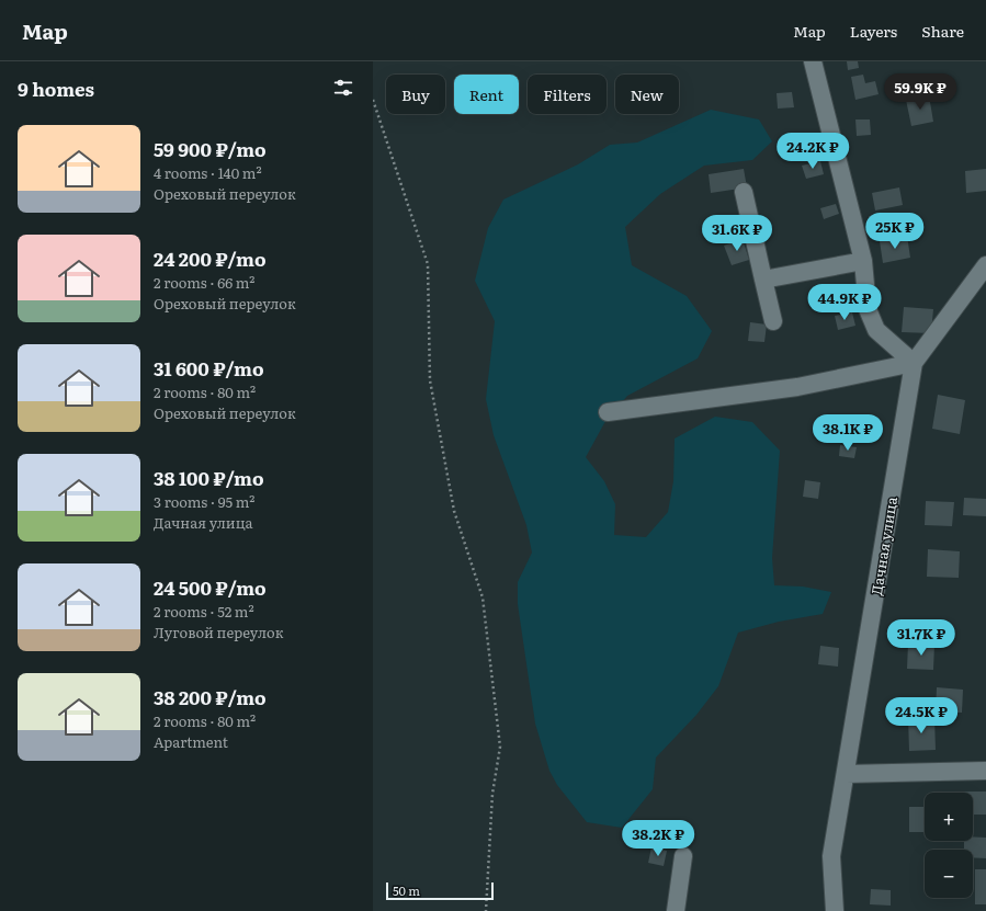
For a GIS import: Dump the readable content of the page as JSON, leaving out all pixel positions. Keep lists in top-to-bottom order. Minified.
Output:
{"streets":{"street":["Дачная улица"]},"scale_bar":"50 m","page":{"header":"Map","nav":["Map","Layers","Share"],"heading":"9 homes","price":["59.9K ₽","24.2K ₽","25K ₽","31.6K ₽","44.9K ₽","38.1K ₽","31.7K ₽","24.5K ₽","38.2K ₽"],"chip":["Buy","Rent","Filters","New"],"list":[{"name":"59 900 ₽/mo","note":"4 rooms · 140 m² · Ореховый переулок"},{"name":"24 200 ₽/mo","note":"2 rooms · 66 m² · Ореховый переулок"},{"name":"31 600 ₽/mo","note":"2 rooms · 80 m² · Ореховый переулок"},{"name":"38 100 ₽/mo","note":"3 rooms · 95 m² · Дачная улица"},{"name":"24 500 ₽/mo","note":"2 rooms · 52 m² · Луговой переулок"},{"name":"38 200 ₽/mo","note":"2 rooms · 80 m² · Apartment"}],"map_buttons":["+","−"],"scale":"50 m"}}
